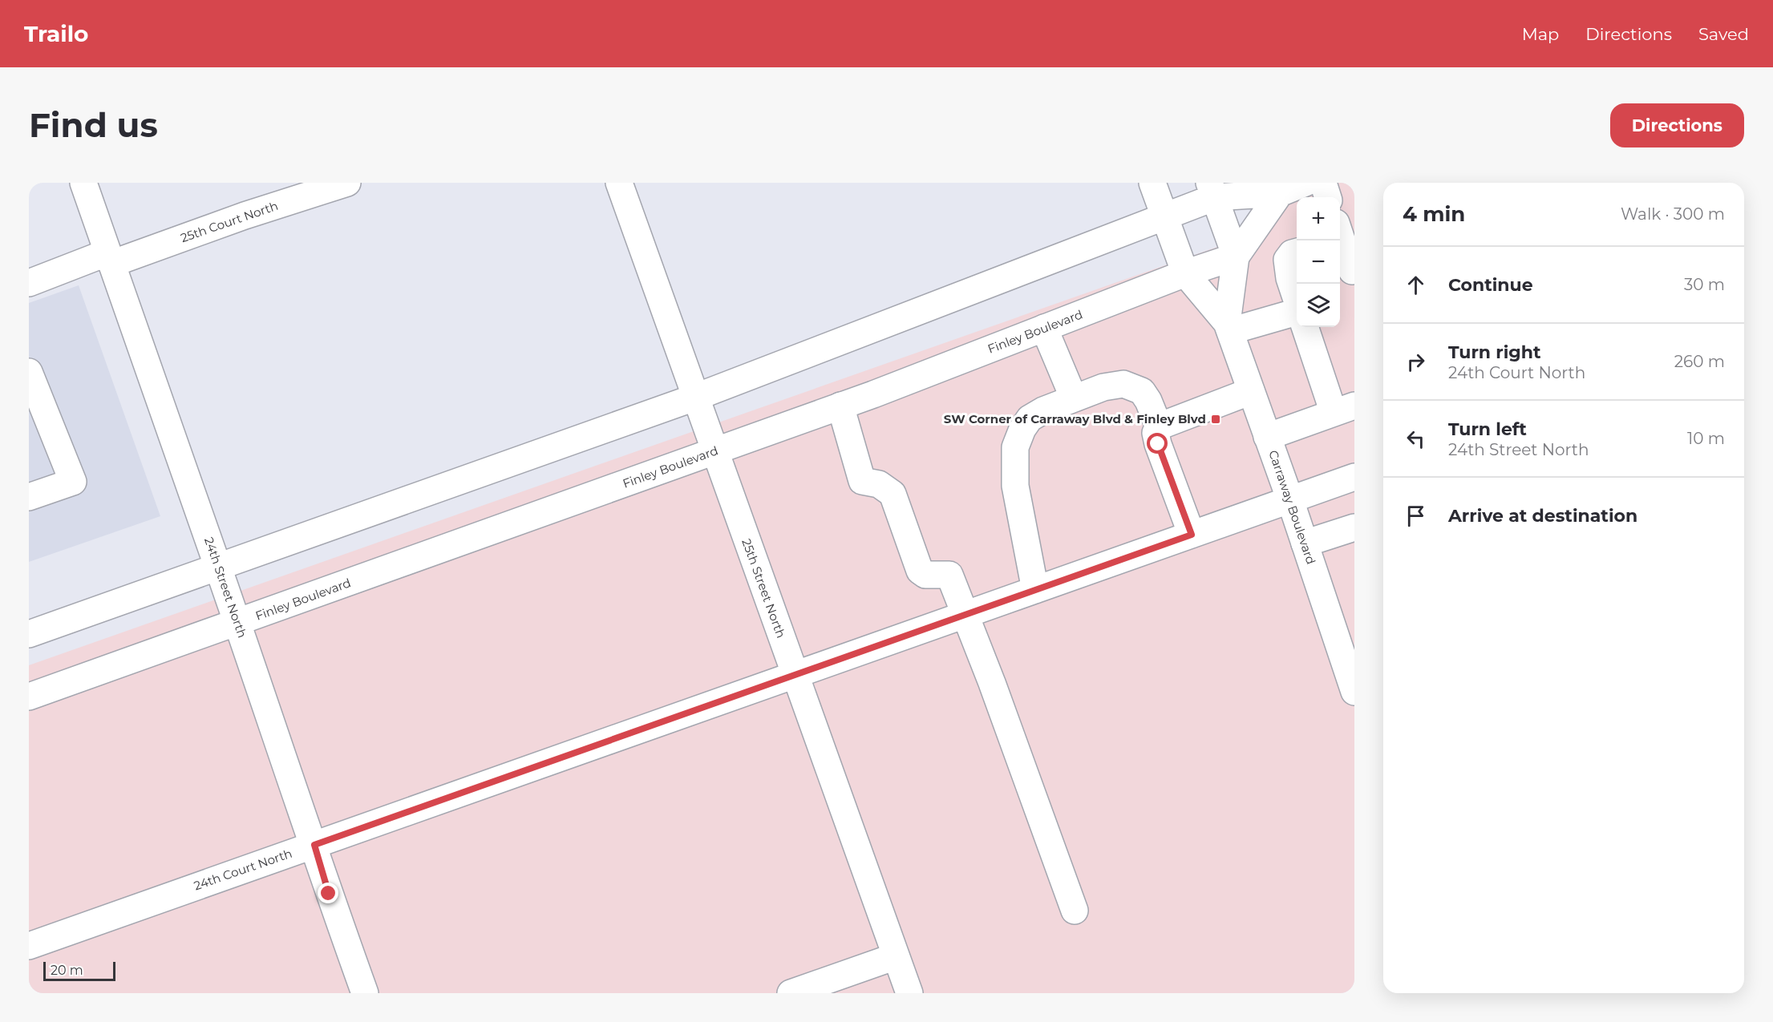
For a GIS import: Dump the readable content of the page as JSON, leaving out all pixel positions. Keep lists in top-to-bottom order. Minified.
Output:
{"streets":{"main road":["25th Court North","Finley Boulevard","Carraway Boulevard","24th Street North","25th Street North","24th Court North"]},"crossings":[["25th Court North","24th Street North"],["Finley Boulevard","Carraway Boulevard"],["Finley Boulevard","24th Street North"],["Finley Boulevard","25th Street North"],["Carraway Boulevard","24th Court North"],["24th Street North","24th Court North"],["25th Street North","24th Court North"]],"places":{"transit":["SW Corner of Carraway Blvd & Finley Blvd"]},"scale_bar":"20 m","page":{"header":"Trailo","nav":["Map","Directions","Saved"],"buttons":"Directions","title":"Find us","heading":["4 min","Walk · 300 m"],"map_buttons":["+","−"],"list":[["Continue","30 m"],["Turn right","24th Court North","260 m"],["Turn left","24th Street North","10 m"],"Arrive at destination"],"scale":"20 m"}}
